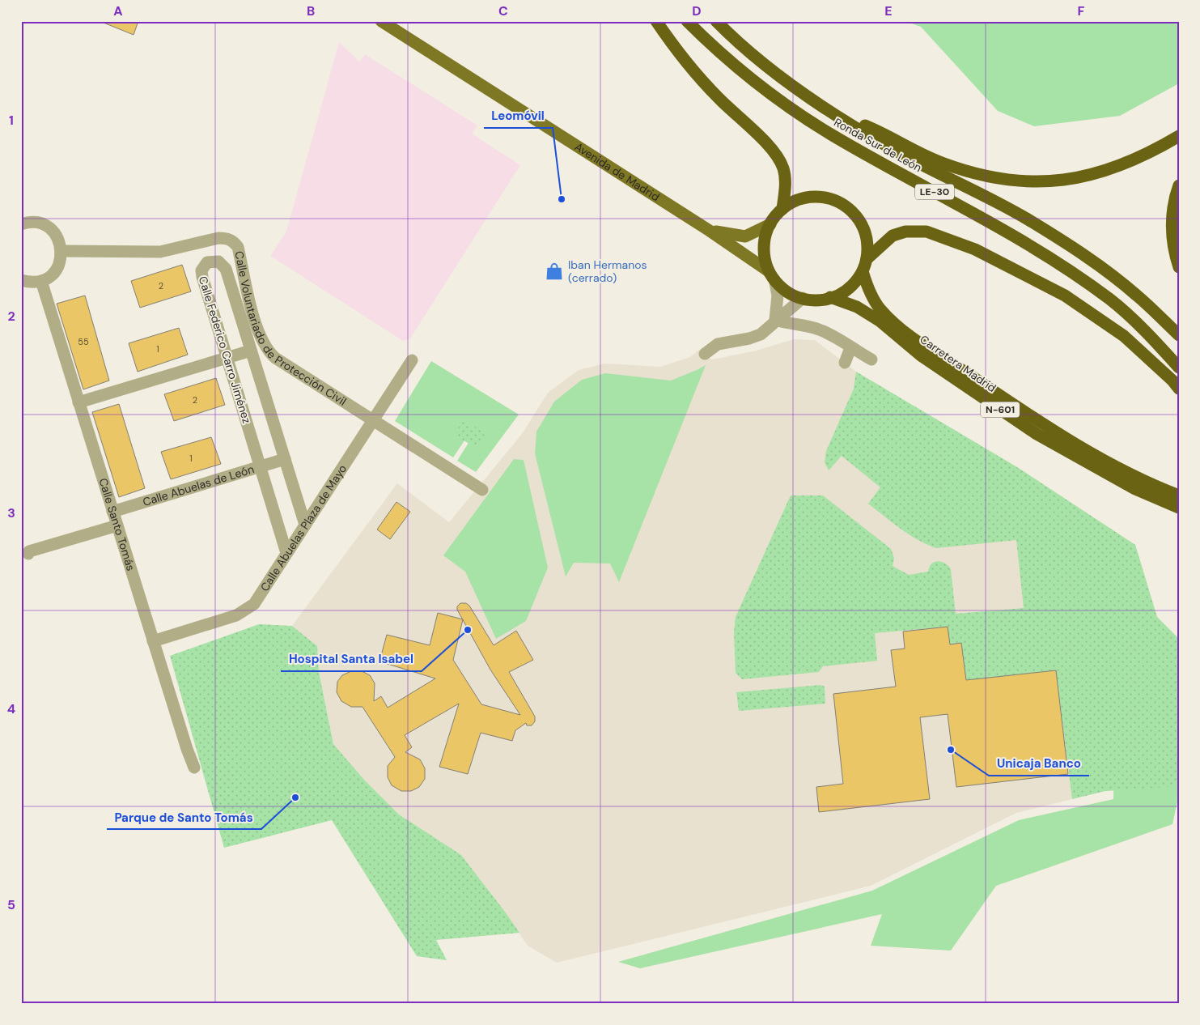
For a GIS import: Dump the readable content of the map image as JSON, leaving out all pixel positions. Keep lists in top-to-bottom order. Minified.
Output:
{"streets":{"highway":["Ronda Sur de León","LE-30","Carretera Madrid","N-601"],"main road":["Avenida de Madrid"],"street":["Calle Voluntariado de Protección Civil","Calle Federico Carro Jiménez","Calle Abuelas de León","Calle Santo Tomás","Calle Abuelas Plaza de Mayo"]},"crossings":[["Avenida de Madrid","Carretera Madrid"],["Avenida de Madrid","N-601"],["Calle Voluntariado de Protección Civil","Calle Abuelas Plaza de Mayo"],["Calle Federico Carro Jiménez","Calle Abuelas de León"],["Calle Federico Carro Jiménez","Calle Abuelas Plaza de Mayo"],["Carretera Madrid","N-601"],["Calle Abuelas de León","Calle Santo Tomás"],["Calle Santo Tomás","Calle Abuelas Plaza de Mayo"]],"places":{"other":["Leomóvil","Hospital Santa Isabel","Unicaja Banco","Parque de Santo Tomás"],"shop":["Iban Hermanos (cerrado)"]},"house_numbers":["2","55","1","2","1"],"grid":{"columns":["A","B","C","D","E","F"],"rows":["1","2","3","4","5"]}}
